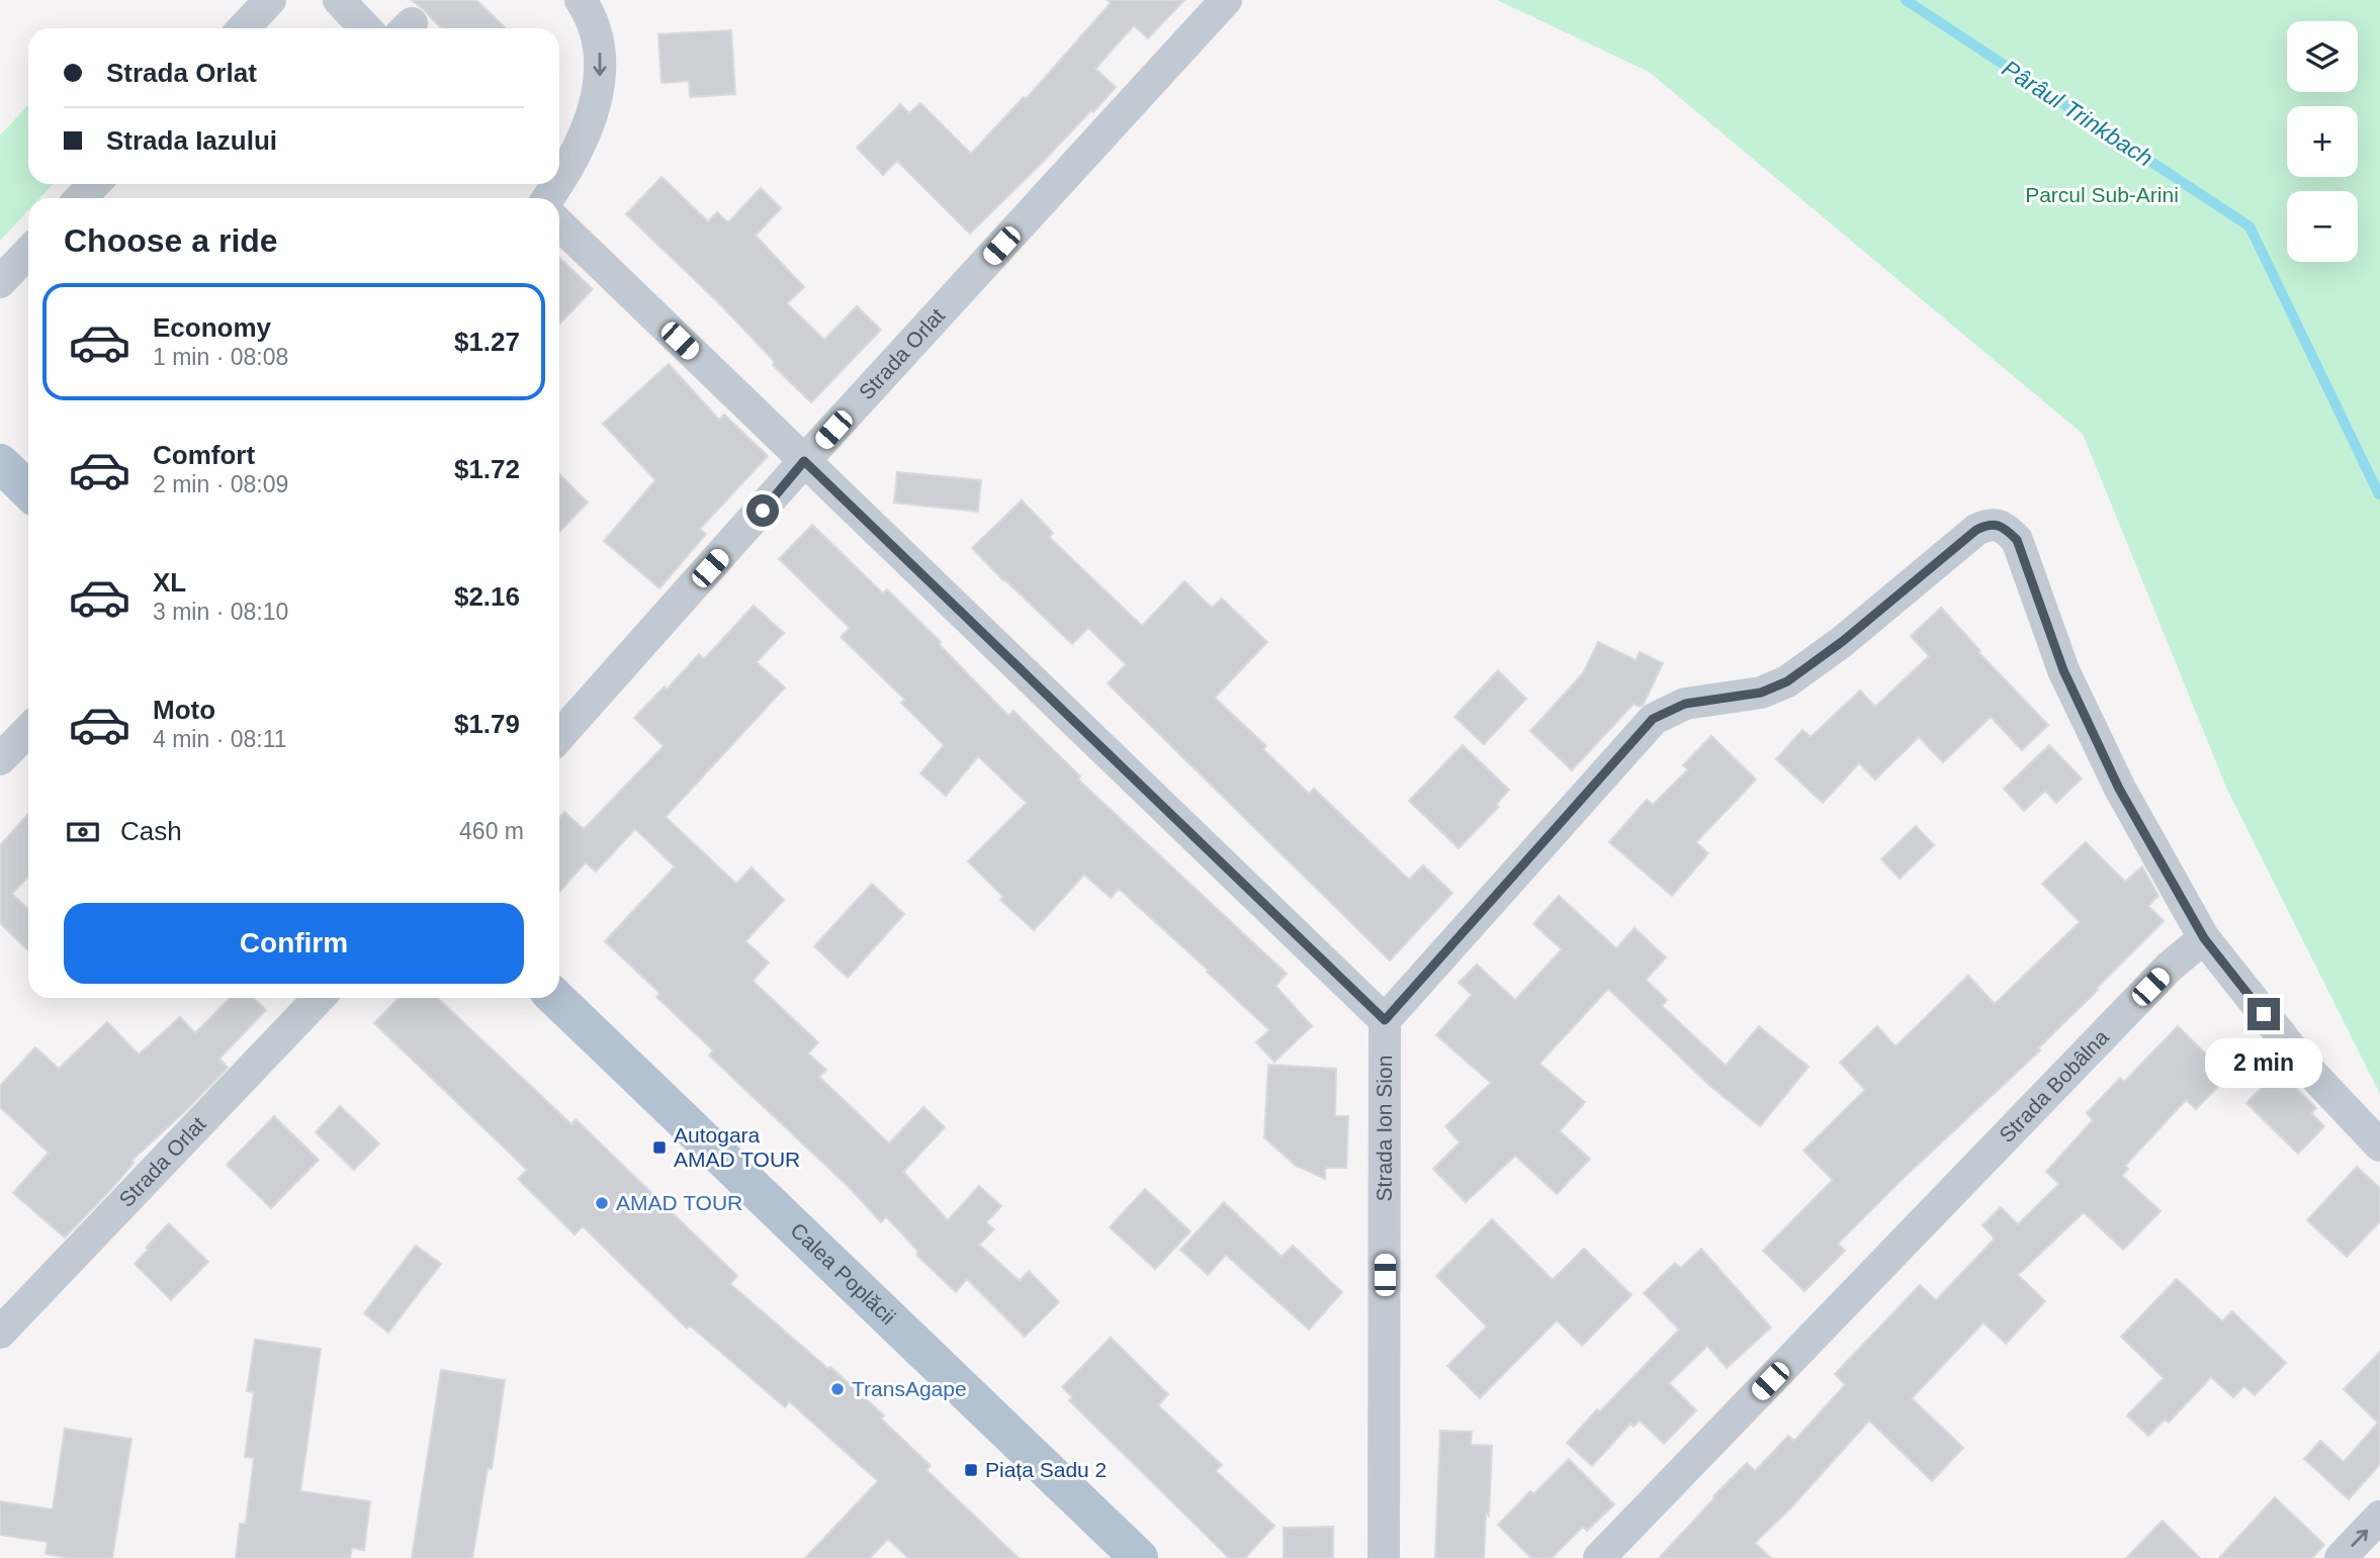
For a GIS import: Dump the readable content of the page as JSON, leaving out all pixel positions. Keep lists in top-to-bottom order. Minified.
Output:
{"streets":{"main road":["Calea Poplăcii"],"street":["Strada Orlat","Strada Bobâlna","Strada Ion Sion"]},"water":["Pârâul Trinkbach"],"parks":["Parcul Sub-Arini"],"places":{"transit":["Autogara AMAD TOUR","Piața Sadu 2"],"other":["AMAD TOUR","TransAgape"]},"page":{"map_buttons":["+","−"],"banner":["Strada Orlat","Strada Iazului"],"heading":"Choose a ride","list":[{"name":"Economy","note":"1 min · 08:08","value":"$1.27"},{"name":"Comfort","note":"2 min · 08:09","value":"$1.72"},{"name":"XL","note":"3 min · 08:10","value":"$2.16"},{"name":"Moto","note":"4 min · 08:11","value":"$1.79"}],"pay":["Cash","460 m"],"buttons":"Confirm","bubble":"2 min"}}
